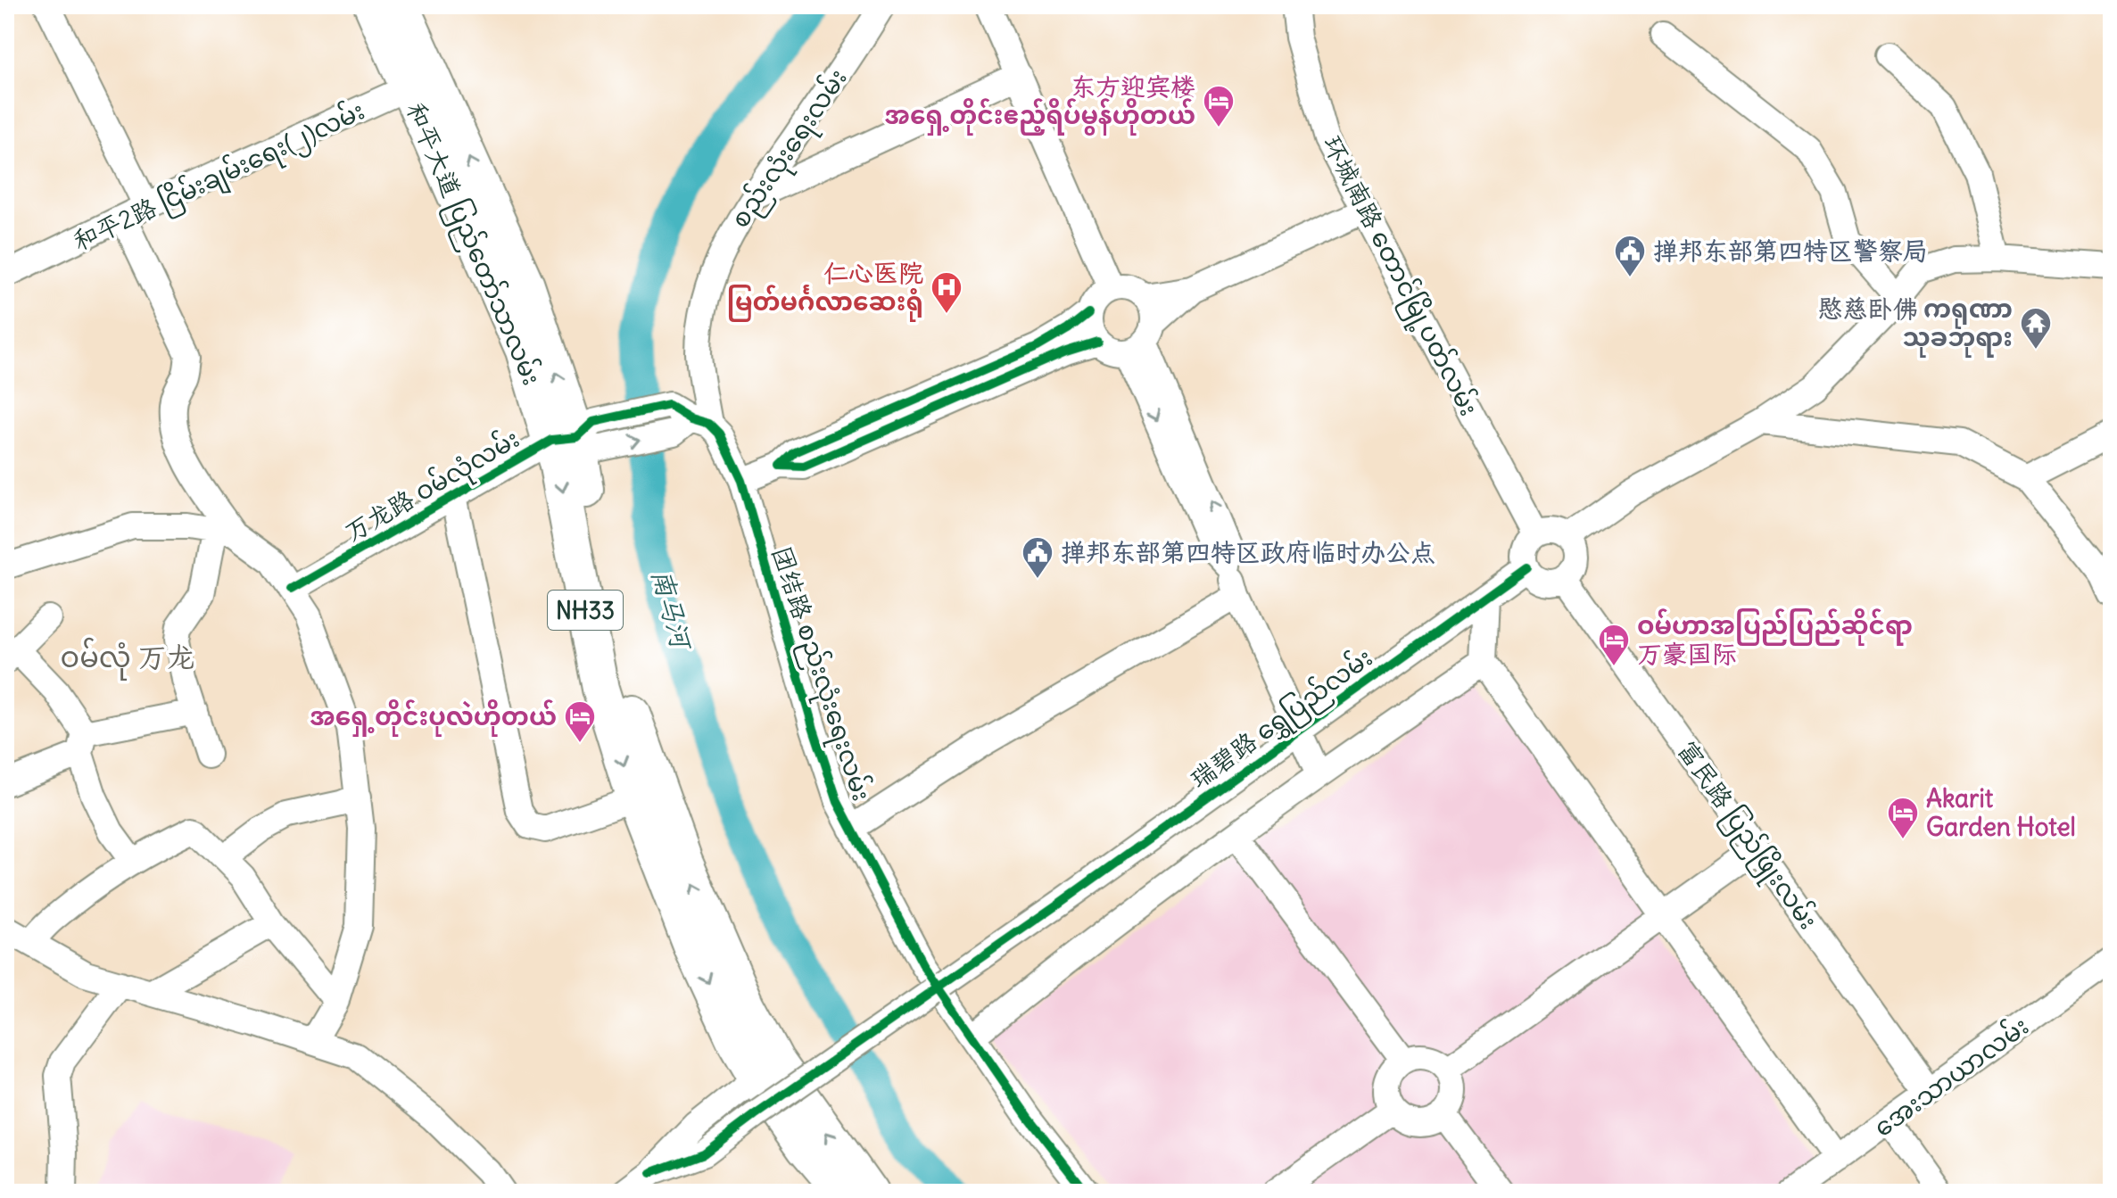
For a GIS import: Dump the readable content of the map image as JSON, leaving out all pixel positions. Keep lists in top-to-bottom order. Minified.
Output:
{"streets":{"highway":["和平大道 ပြည်တော်သာလမ်း","NH33"],"street":["စည်းလုံးရေးလမ်း","和平2路 ငြိမ်းချမ်းရေး(၂)လမ်း","环城南路 တောင်မြို့ပတ်လမ်း","万龙路 ဝမ်လုံလမ်း","团结路 စည်းလုံးရေးလမ်း","瑞碧路 ရွှေပြည်လမ်း","富民路 ပြည်ဖြိုးလမ်း","အေးသာယာလမ်း"]},"crossings":[["စည်းလုံးရေးလမ်း","团结路 စည်းလုံးရေးလမ်း"],["和平2路 ငြိမ်းချမ်းရေး(၂)လမ်း","和平大道 ပြည်တော်သာလမ်း"],["和平大道 ပြည်တော်သာလမ်း","万龙路 ဝမ်လုံလမ်း"],["环城南路 တောင်မြို့ပတ်လမ်း","瑞碧路 ရွှေပြည်လမ်း"],["环城南路 တောင်မြို့ပတ်လမ်း","富民路 ပြည်ဖြိုးလမ်း"],["瑞碧路 ရွှေပြည်လမ်း","富民路 ပြည်ဖြိုးလမ်း"],["富民路 ပြည်ဖြိုးလမ်း","အေးသာယာလမ်း"]],"districts":["ဝမ်လုံ 万龙"],"water":["南马河"],"places":{"hotel":["东方迎宾楼 အရှေ့တိုင်းဧည့်ရိပ်မွန်ဟိုတယ်","ဝမ်ဟာအပြည်ပြည်ဆိုင်ရာ 万豪国际","အရှေ့တိုင်းပုလဲဟိုတယ်","Akarit Garden Hotel"],"public building":["掸邦东部第四特区警察局","掸邦东部第四特区政府临时办公点"],"hospital":["仁心医院 မြတ်မင်္ဂလာဆေးရုံ"],"temple":["愍慈卧佛 ကရုဏာ သုခဘုရား"]}}
